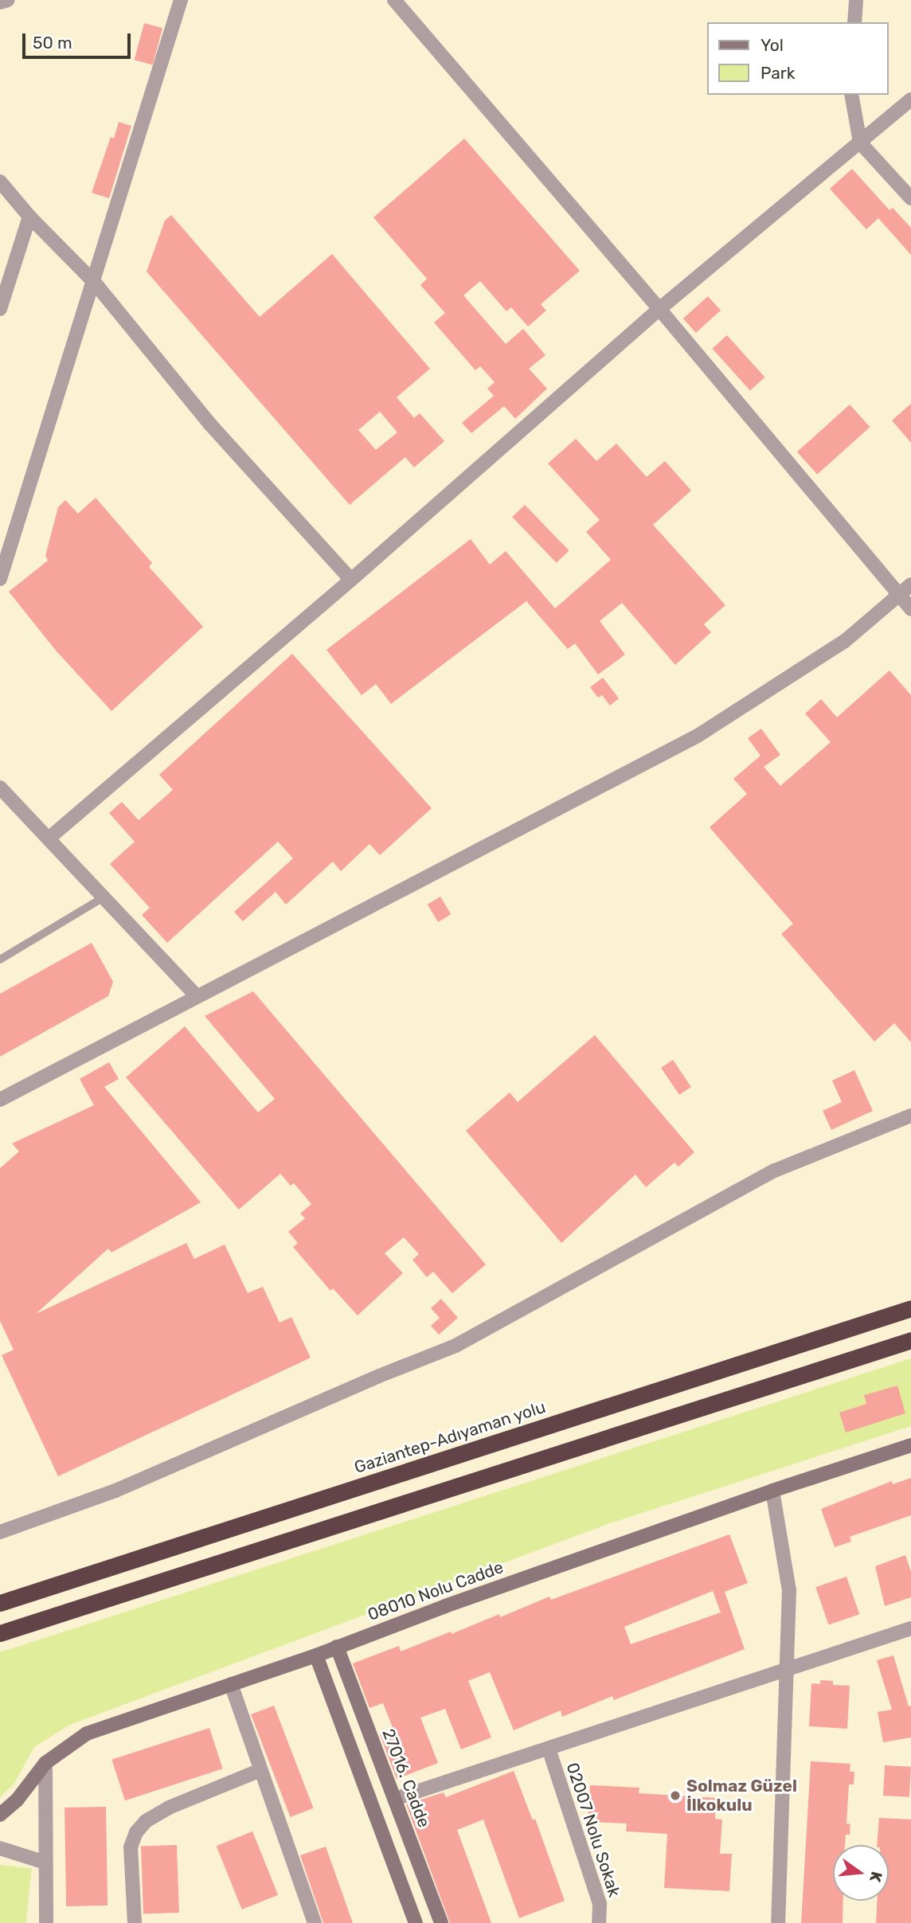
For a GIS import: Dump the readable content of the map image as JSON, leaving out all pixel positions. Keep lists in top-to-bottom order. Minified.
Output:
{"streets":{"highway":["Gaziantep-Adıyaman yolu"],"street":["08010 Nolu Cadde","27016. Cadde","02007 Nolu Sokak"]},"crossings":[["08010 Nolu Cadde","27016. Cadde"]],"places":["Solmaz Güzel İlkokulu"],"legend":["Yol","Park"],"scale_bar":"50 m","north":"right"}
